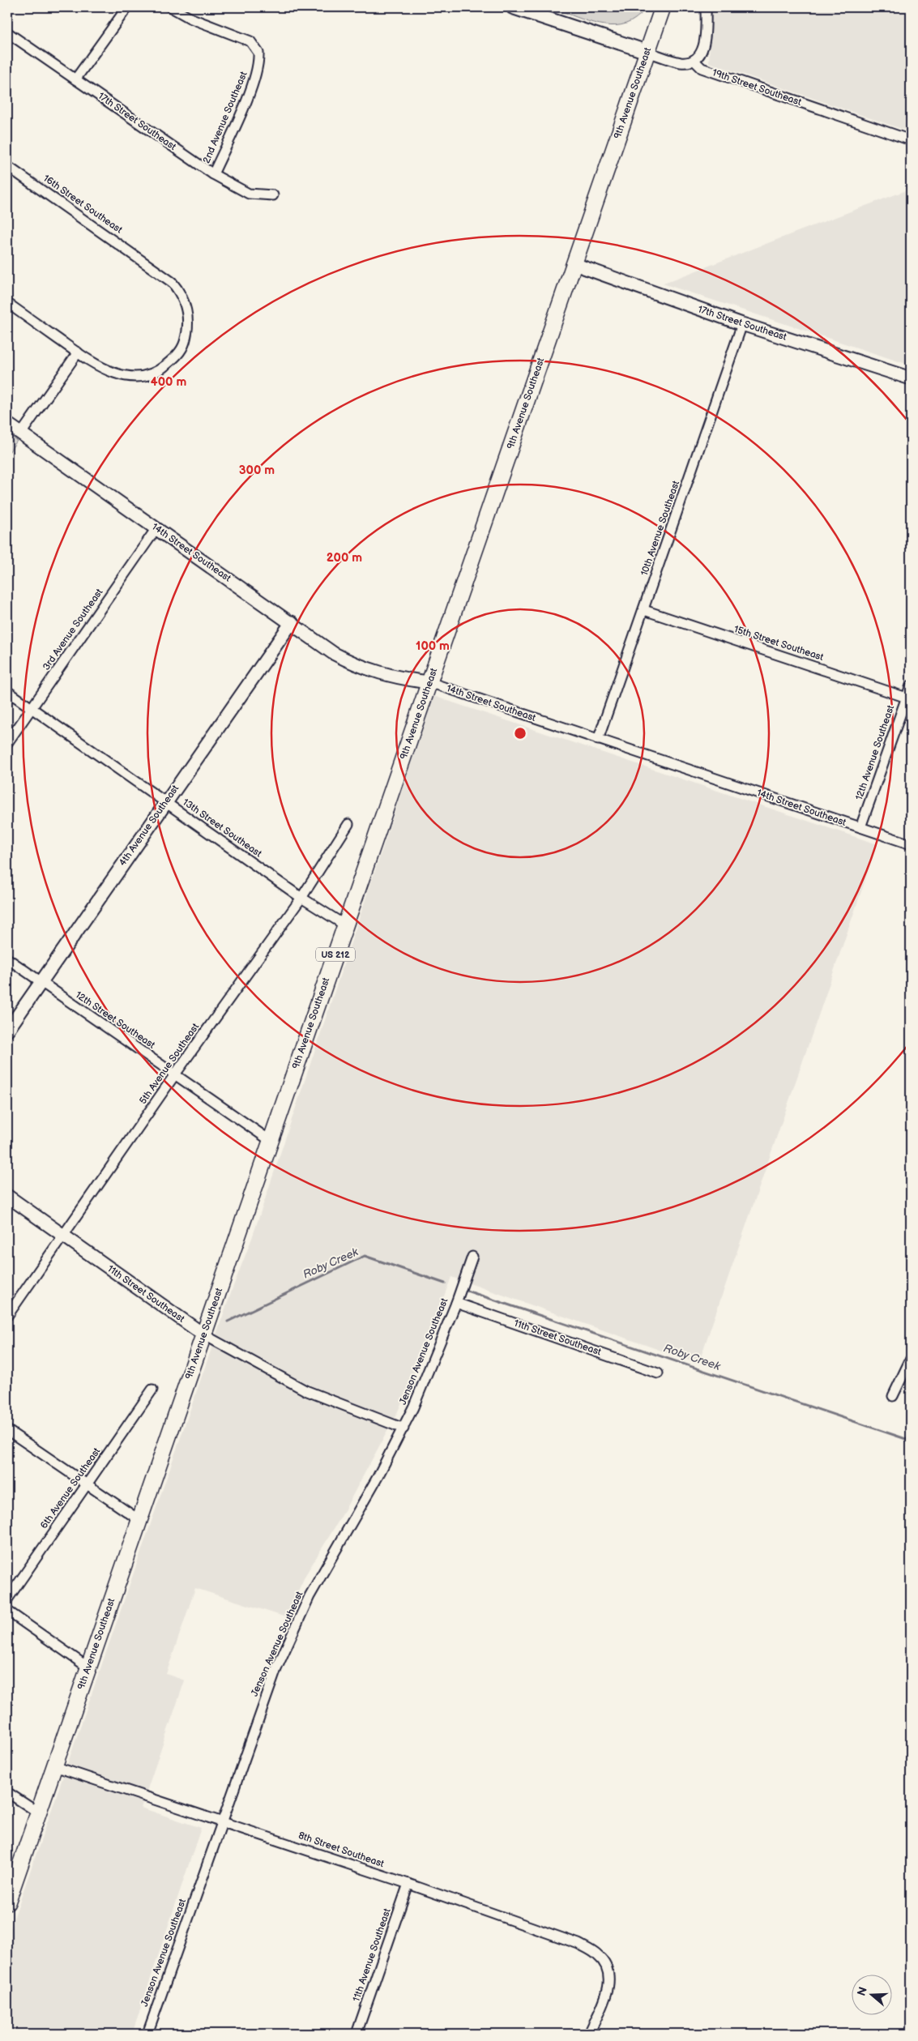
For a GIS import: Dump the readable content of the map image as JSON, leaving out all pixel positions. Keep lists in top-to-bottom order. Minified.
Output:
{"streets":{"main road":["9th Avenue Southeast","US 212"],"street":["19th Street Southeast","2nd Avenue Southeast","17th Street Southeast","16th Street Southeast","10th Avenue Southeast","14th Street Southeast","3rd Avenue Southeast","15th Street Southeast","12th Avenue Southeast","4th Avenue Southeast","13th Street Southeast","12th Street Southeast","5th Avenue Southeast","11th Street Southeast","Jenson Avenue Southeast","6th Avenue Southeast","8th Street Southeast","11th Avenue Southeast"]},"crossings":[["9th Avenue Southeast","17th Street Southeast"],["9th Avenue Southeast","14th Street Southeast"],["9th Avenue Southeast","13th Street Southeast"],["9th Avenue Southeast","12th Street Southeast"],["9th Avenue Southeast","11th Street Southeast"],["9th Avenue Southeast","8th Street Southeast"],["2nd Avenue Southeast","17th Street Southeast"],["17th Street Southeast","10th Avenue Southeast"],["10th Avenue Southeast","14th Street Southeast"],["10th Avenue Southeast","15th Street Southeast"],["14th Street Southeast","3rd Avenue Southeast"],["14th Street Southeast","12th Avenue Southeast"],["14th Street Southeast","4th Avenue Southeast"],["3rd Avenue Southeast","13th Street Southeast"],["15th Street Southeast","12th Avenue Southeast"],["4th Avenue Southeast","13th Street Southeast"],["4th Avenue Southeast","12th Street Southeast"],["13th Street Southeast","5th Avenue Southeast"],["12th Street Southeast","5th Avenue Southeast"],["5th Avenue Southeast","11th Street Southeast"],["11th Street Southeast","Jenson Avenue Southeast"],["Jenson Avenue Southeast","8th Street Southeast"],["8th Street Southeast","11th Avenue Southeast"]],"water":["Roby Creek"],"north":"left","rings":["400 m","300 m","200 m","100 m"]}
